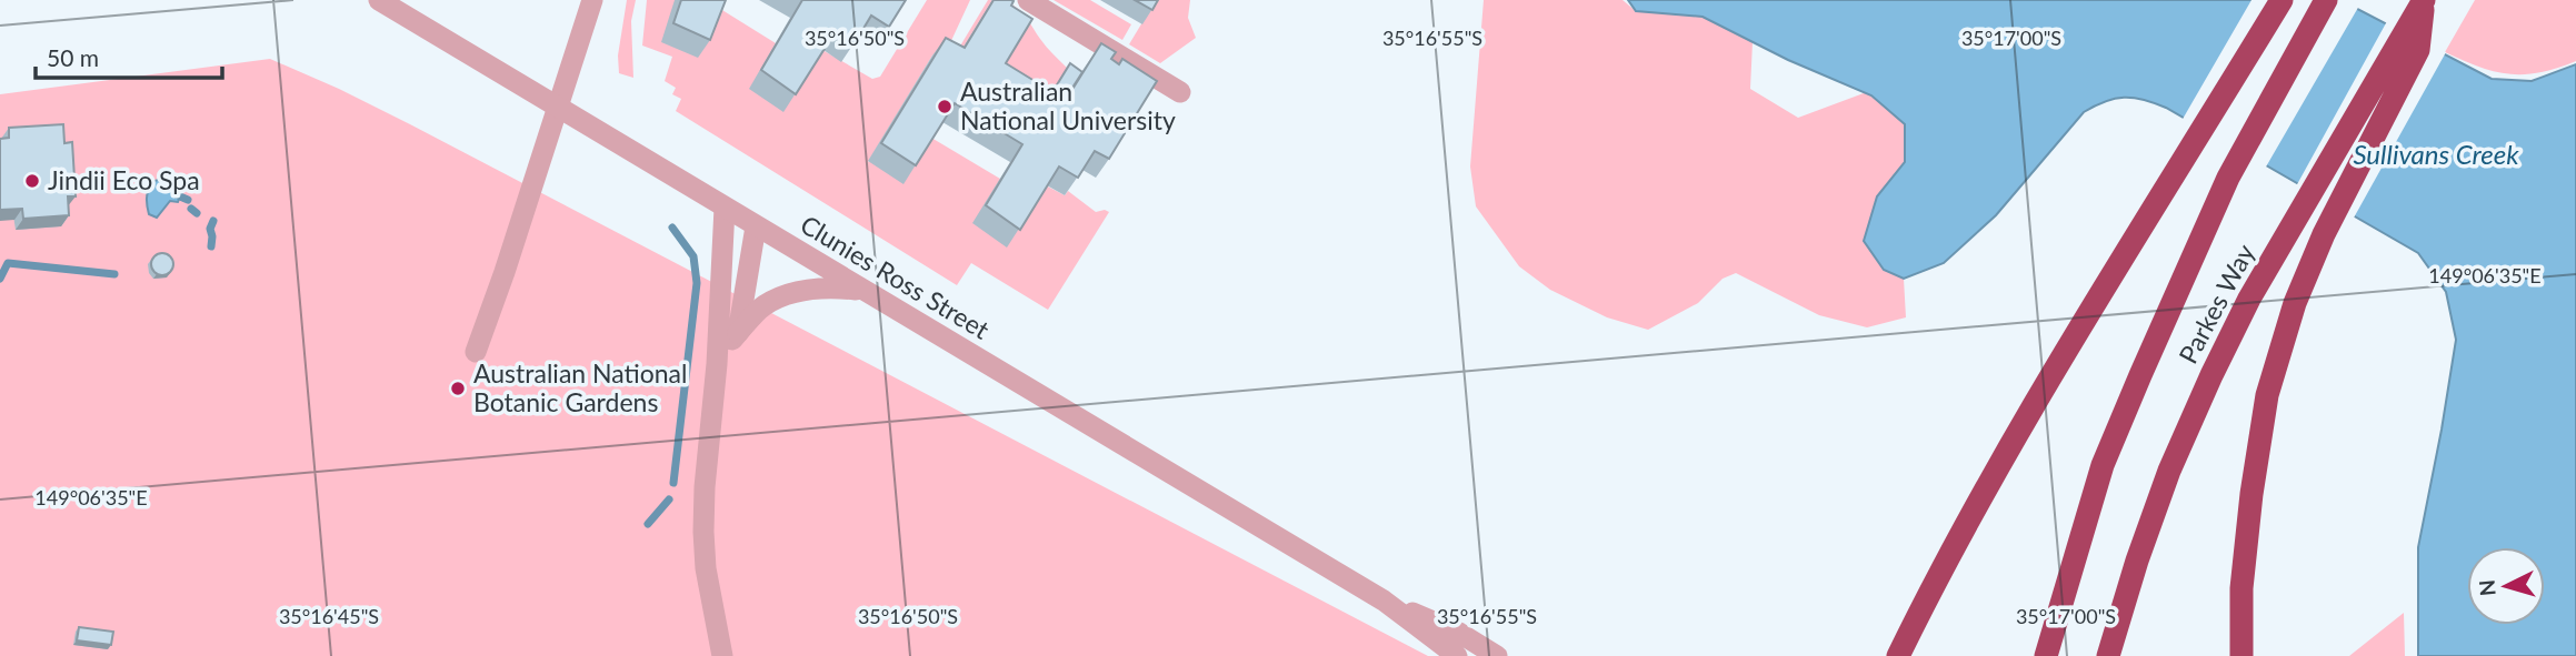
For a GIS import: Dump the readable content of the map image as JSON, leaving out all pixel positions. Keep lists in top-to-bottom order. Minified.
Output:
{"streets":{"highway":["Parkes Way"],"street":["Clunies Ross Street"]},"water":["Sullivans Creek"],"places":["Australian National University","Jindii Eco Spa","Australian National Botanic Gardens"],"scale_bar":"50 m","north":"left","coordinates":["35°16'50\"S","35°16'55\"S","35°17'00\"S","149°06'35\"E","35°16'45\"S"]}
